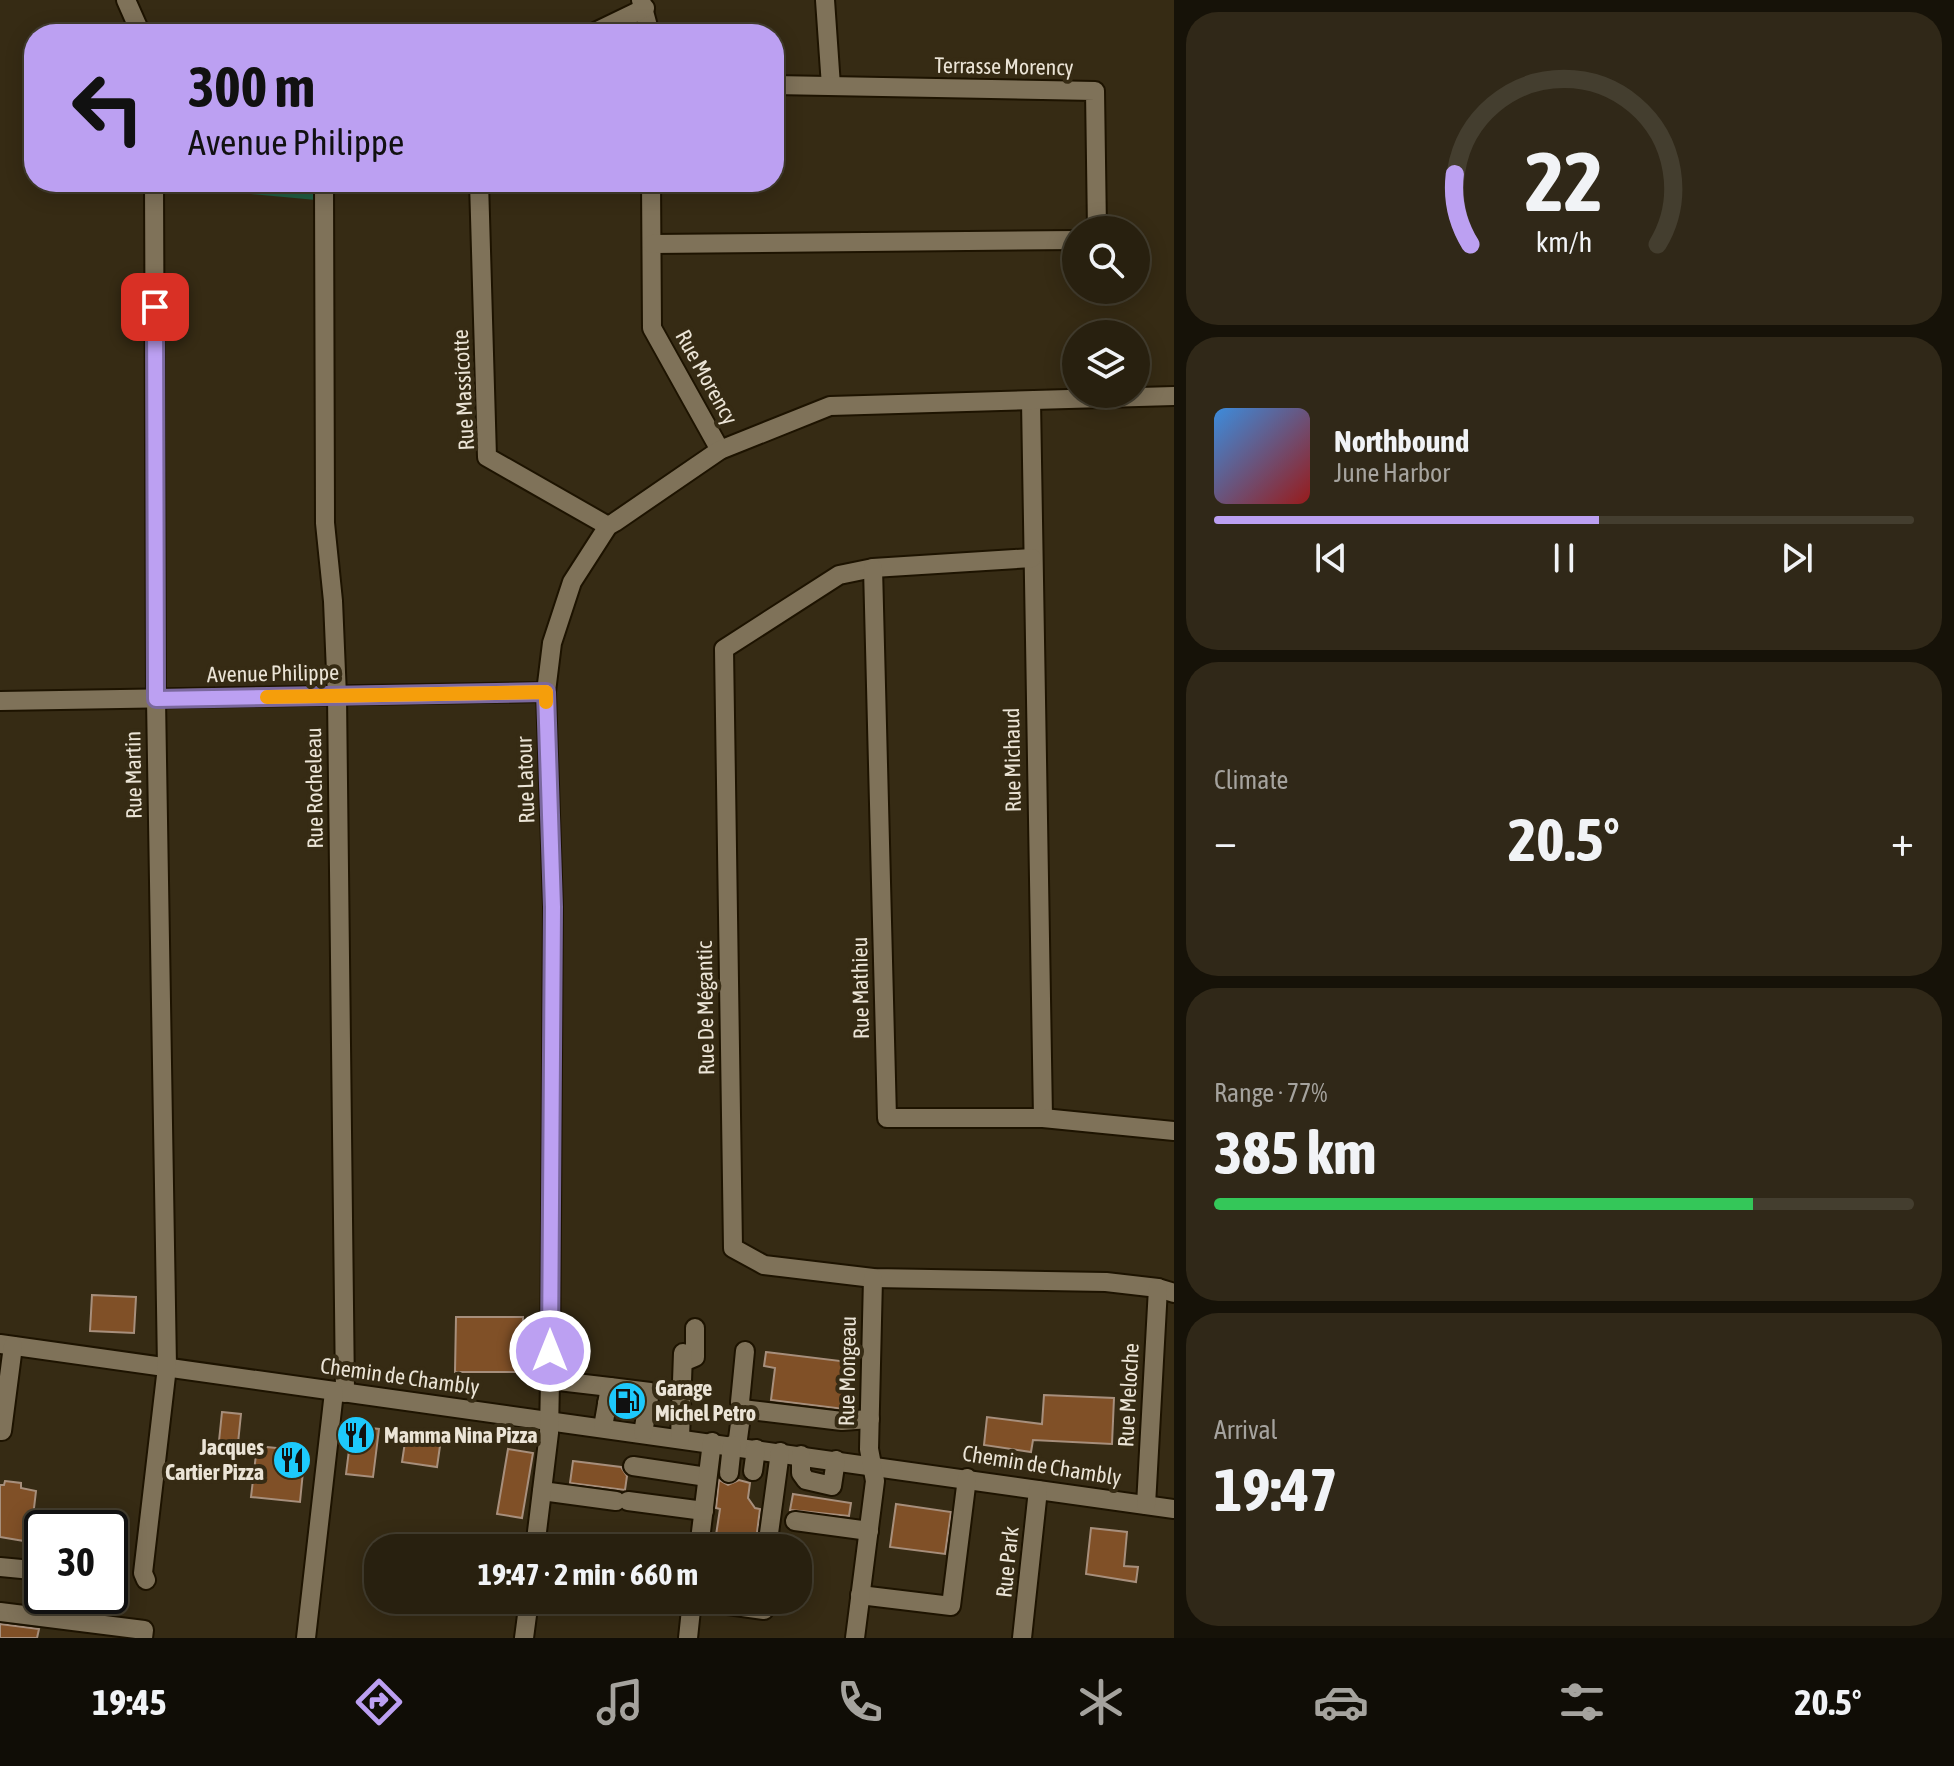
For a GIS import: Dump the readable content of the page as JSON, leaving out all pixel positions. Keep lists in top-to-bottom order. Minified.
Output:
{"streets":{"street":["Terrasse Morency","Rue Morency","Rue Massicotte","Avenue Philippe","Rue Michaud","Rue Martin","Rue Latour","Rue Rocheleau","Rue Mathieu","Rue De Mégantic","Rue Mongeau","Chemin de Chambly","Rue Meloche","Rue Park"]},"crossings":[["Rue Morency","Rue Latour"],["Rue Massicotte","Rue Latour"],["Avenue Philippe","Rue Martin"],["Avenue Philippe","Rue Latour"],["Avenue Philippe","Rue Rocheleau"],["Rue Michaud","Rue Latour"],["Rue Michaud","Rue Mathieu"],["Rue Michaud","Rue De Mégantic"],["Rue Martin","Chemin de Chambly"],["Rue Latour","Chemin de Chambly"],["Rue Rocheleau","Chemin de Chambly"],["Rue Mathieu","Rue De Mégantic"],["Rue De Mégantic","Rue Mongeau"],["Rue De Mégantic","Rue Meloche"],["Rue Mongeau","Chemin de Chambly"],["Chemin de Chambly","Rue Meloche"],["Chemin de Chambly","Rue Park"]],"places":{"fuel station":["Garage Michel Petro"],"restaurant":["Mamma Nina Pizza","Jacques Cartier Pizza"]},"page":{"turn":["300 m","Avenue Philippe"],"song":["Northbound","June Harbor"],"tile":["Climate",["Range · 77%","385 km"],["Arrival","19:47"]],"heat":["−","20.5°","+"],"limit":"30","trip":"19:47 · 2 min · 660 m","tabs":["19:45","20.5°"],"gauge":["22","km/h"]}}
